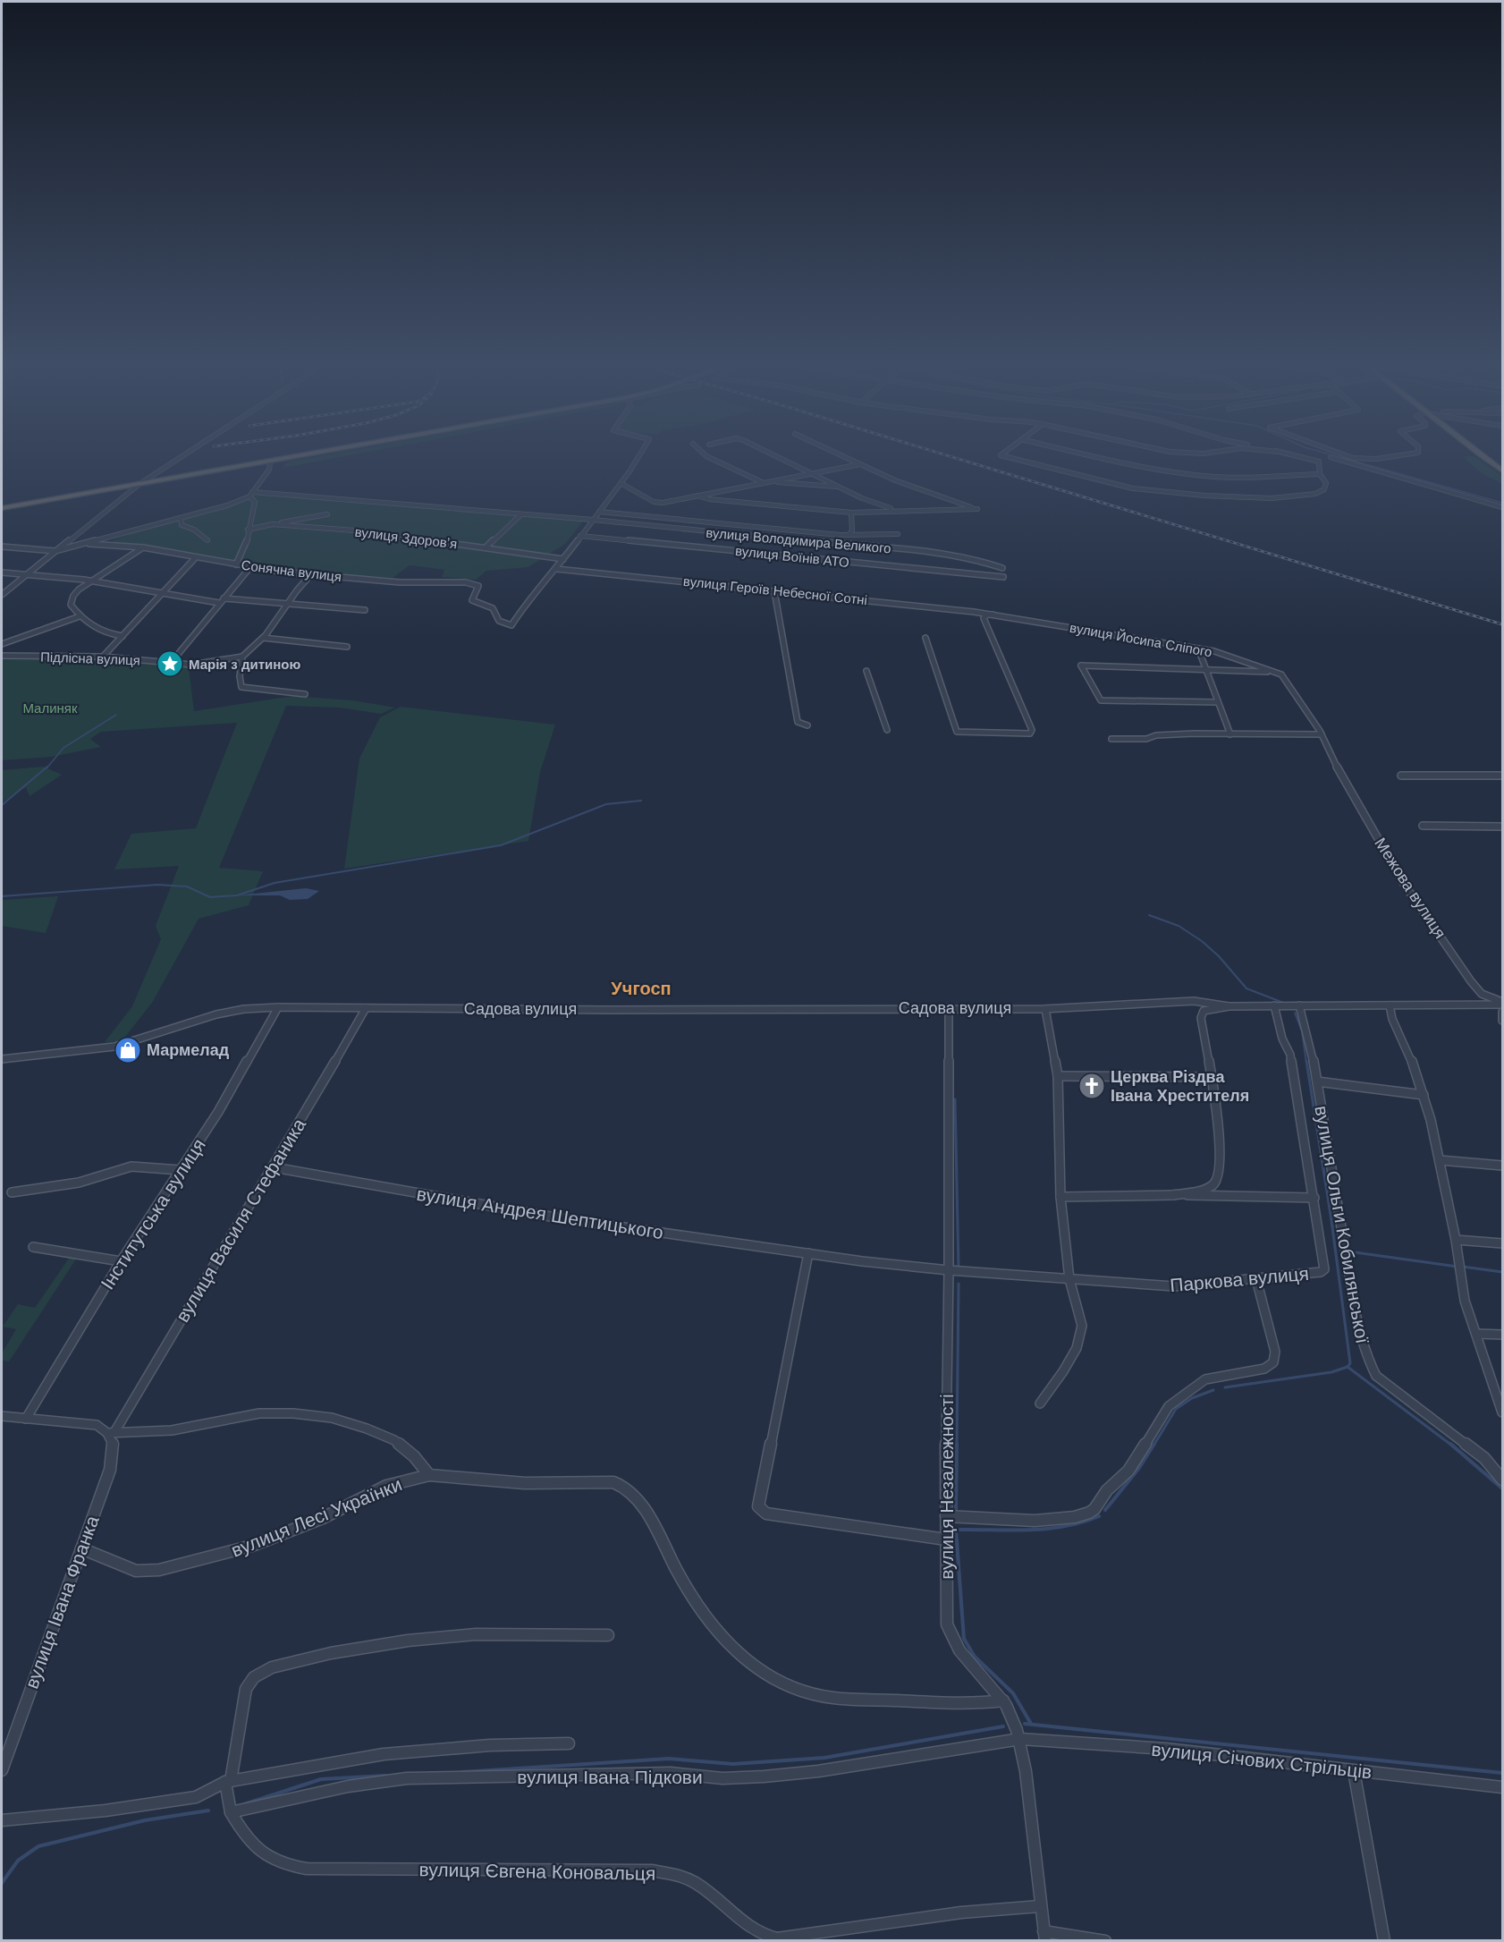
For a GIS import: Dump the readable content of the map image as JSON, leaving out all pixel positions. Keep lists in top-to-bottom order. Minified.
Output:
{"streets":{"street":["вулиця Здоровʼя","вулиця Володимира Великого","вулиця Воїнів АТО","Сонячна вулиця","вулиця Героїв Небесної Сотні","вулиця Йосипа Сліпого","Підлісна вулиця","Межова вулиця","Садова вулиця","вулиця Андрея Шептицького","Інститутська вулиця","вулиця Василя Стефаника","вулиця Ольги Кобилянської","Паркова вулиця","вулиця Незалежності","вулиця Лесі Українки","вулиця Івана Франка","вулиця Січових Стрільців","вулиця Івана Підкови","вулиця Євгена Коновальця"]},"crossings":[["Сонячна вулиця","вулиця Героїв Небесної Сотні"],["вулиця Героїв Небесної Сотні","вулиця Йосипа Сліпого"],["вулиця Йосипа Сліпого","Межова вулиця"],["Садова вулиця","Інститутська вулиця"],["Садова вулиця","вулиця Василя Стефаника"],["Садова вулиця","вулиця Незалежності"],["вулиця Андрея Шептицького","вулиця Василя Стефаника"],["вулиця Андрея Шептицького","Паркова вулиця"],["вулиця Андрея Шептицького","вулиця Незалежності"],["вулиця Василя Стефаника","вулиця Івана Франка"],["Паркова вулиця","вулиця Незалежності"],["вулиця Незалежності","вулиця Лесі Українки"],["вулиця Незалежності","вулиця Січових Стрільців"],["вулиця Незалежності","вулиця Івана Підкови"],["вулиця Незалежності","вулиця Євгена Коновальця"],["вулиця Лесі Українки","вулиця Івана Франка"],["вулиця Січових Стрільців","вулиця Івана Підкови"],["вулиця Івана Підкови","вулиця Євгена Коновальця"]],"districts":["Учгосп"],"parks":["Малиняк"],"places":{"place":["Марія з дитиною"],"shop":["Мармелад"],"church":["Церква Різдва Івана Хрестителя"]}}
